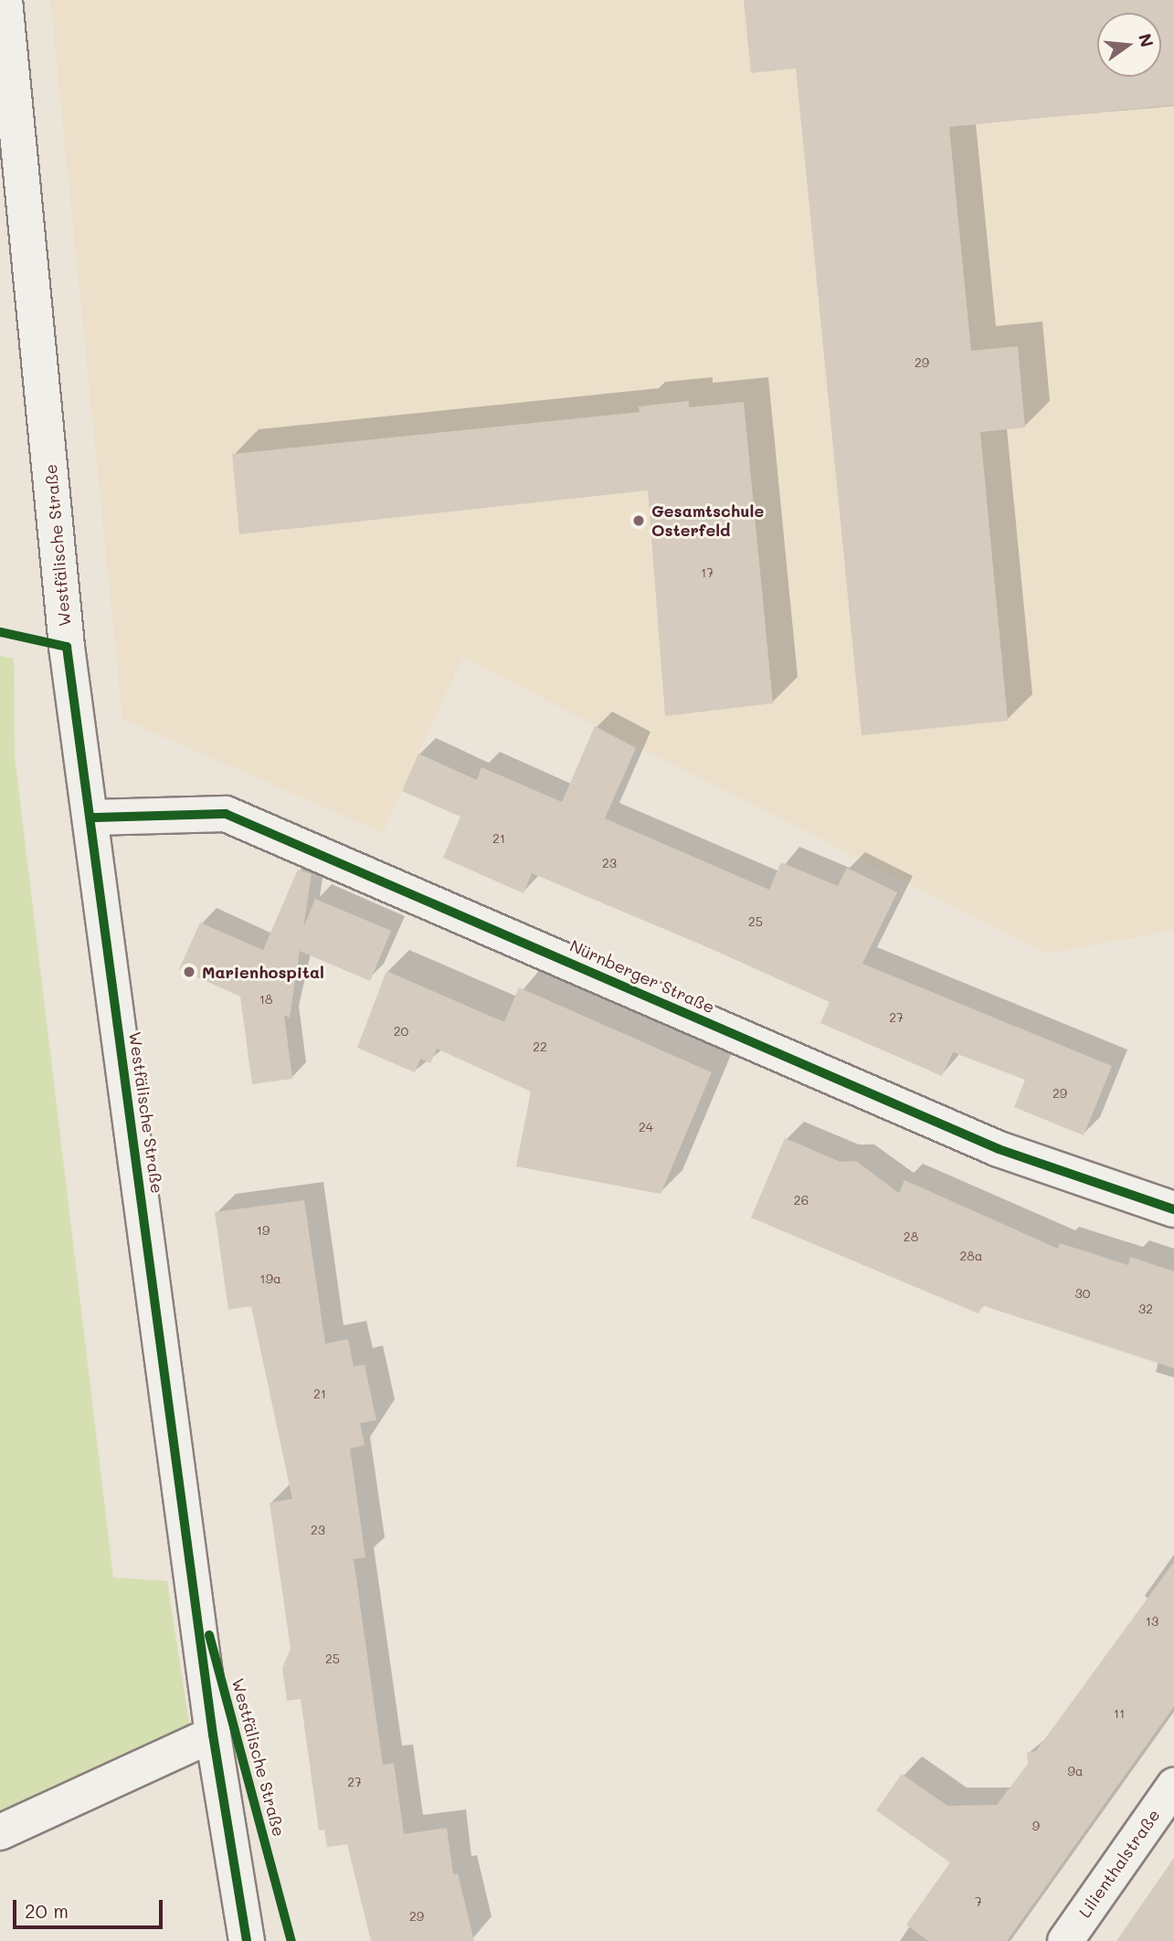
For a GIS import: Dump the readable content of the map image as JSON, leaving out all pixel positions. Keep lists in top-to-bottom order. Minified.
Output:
{"streets":{"street":["Westfälische Straße","Nürnberger Straße","Lilienthalstraße"]},"crossings":[["Westfälische Straße","Nürnberger Straße"]],"places":["Gesamtschule Osterfeld","Marienhospital"],"house_numbers":["29","17","21","23","25","18","27","20","22","29","24","26","19","28","28a","19a","30","32","21","23","13","25","11","9a","27","9","7","29"],"scale_bar":"20 m","north":"right"}
